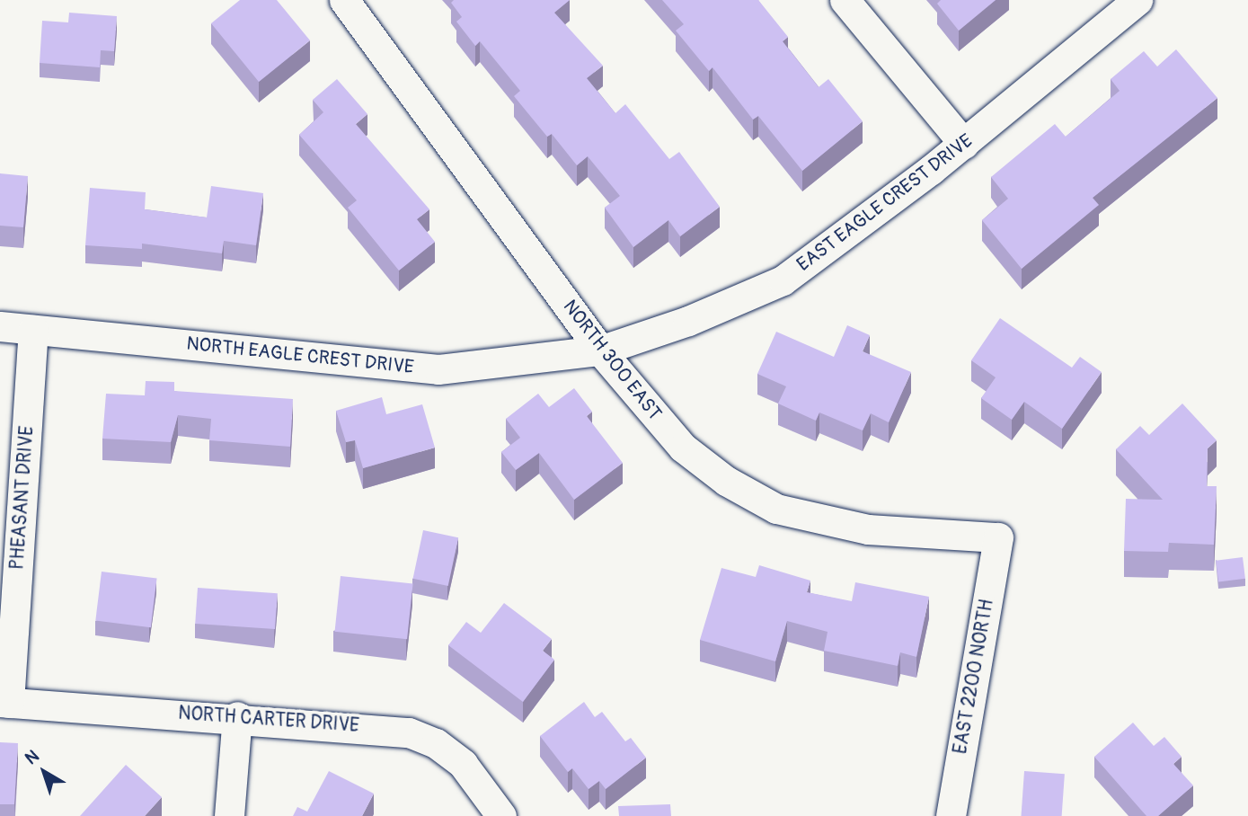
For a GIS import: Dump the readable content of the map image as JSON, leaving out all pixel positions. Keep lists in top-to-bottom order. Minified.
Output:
{"streets":{"street":["EAST EAGLE CREST DRIVE","NORTH EAGLE CREST DRIVE","NORTH 300 EAST","PHEASANT DRIVE","EAST 2200 NORTH","NORTH CARTER DRIVE"]},"crossings":[["EAST EAGLE CREST DRIVE","NORTH EAGLE CREST DRIVE"],["EAST EAGLE CREST DRIVE","NORTH 300 EAST"],["NORTH EAGLE CREST DRIVE","NORTH 300 EAST"],["NORTH EAGLE CREST DRIVE","PHEASANT DRIVE"],["NORTH 300 EAST","EAST 2200 NORTH"],["PHEASANT DRIVE","NORTH CARTER DRIVE"]],"north":"top left"}
